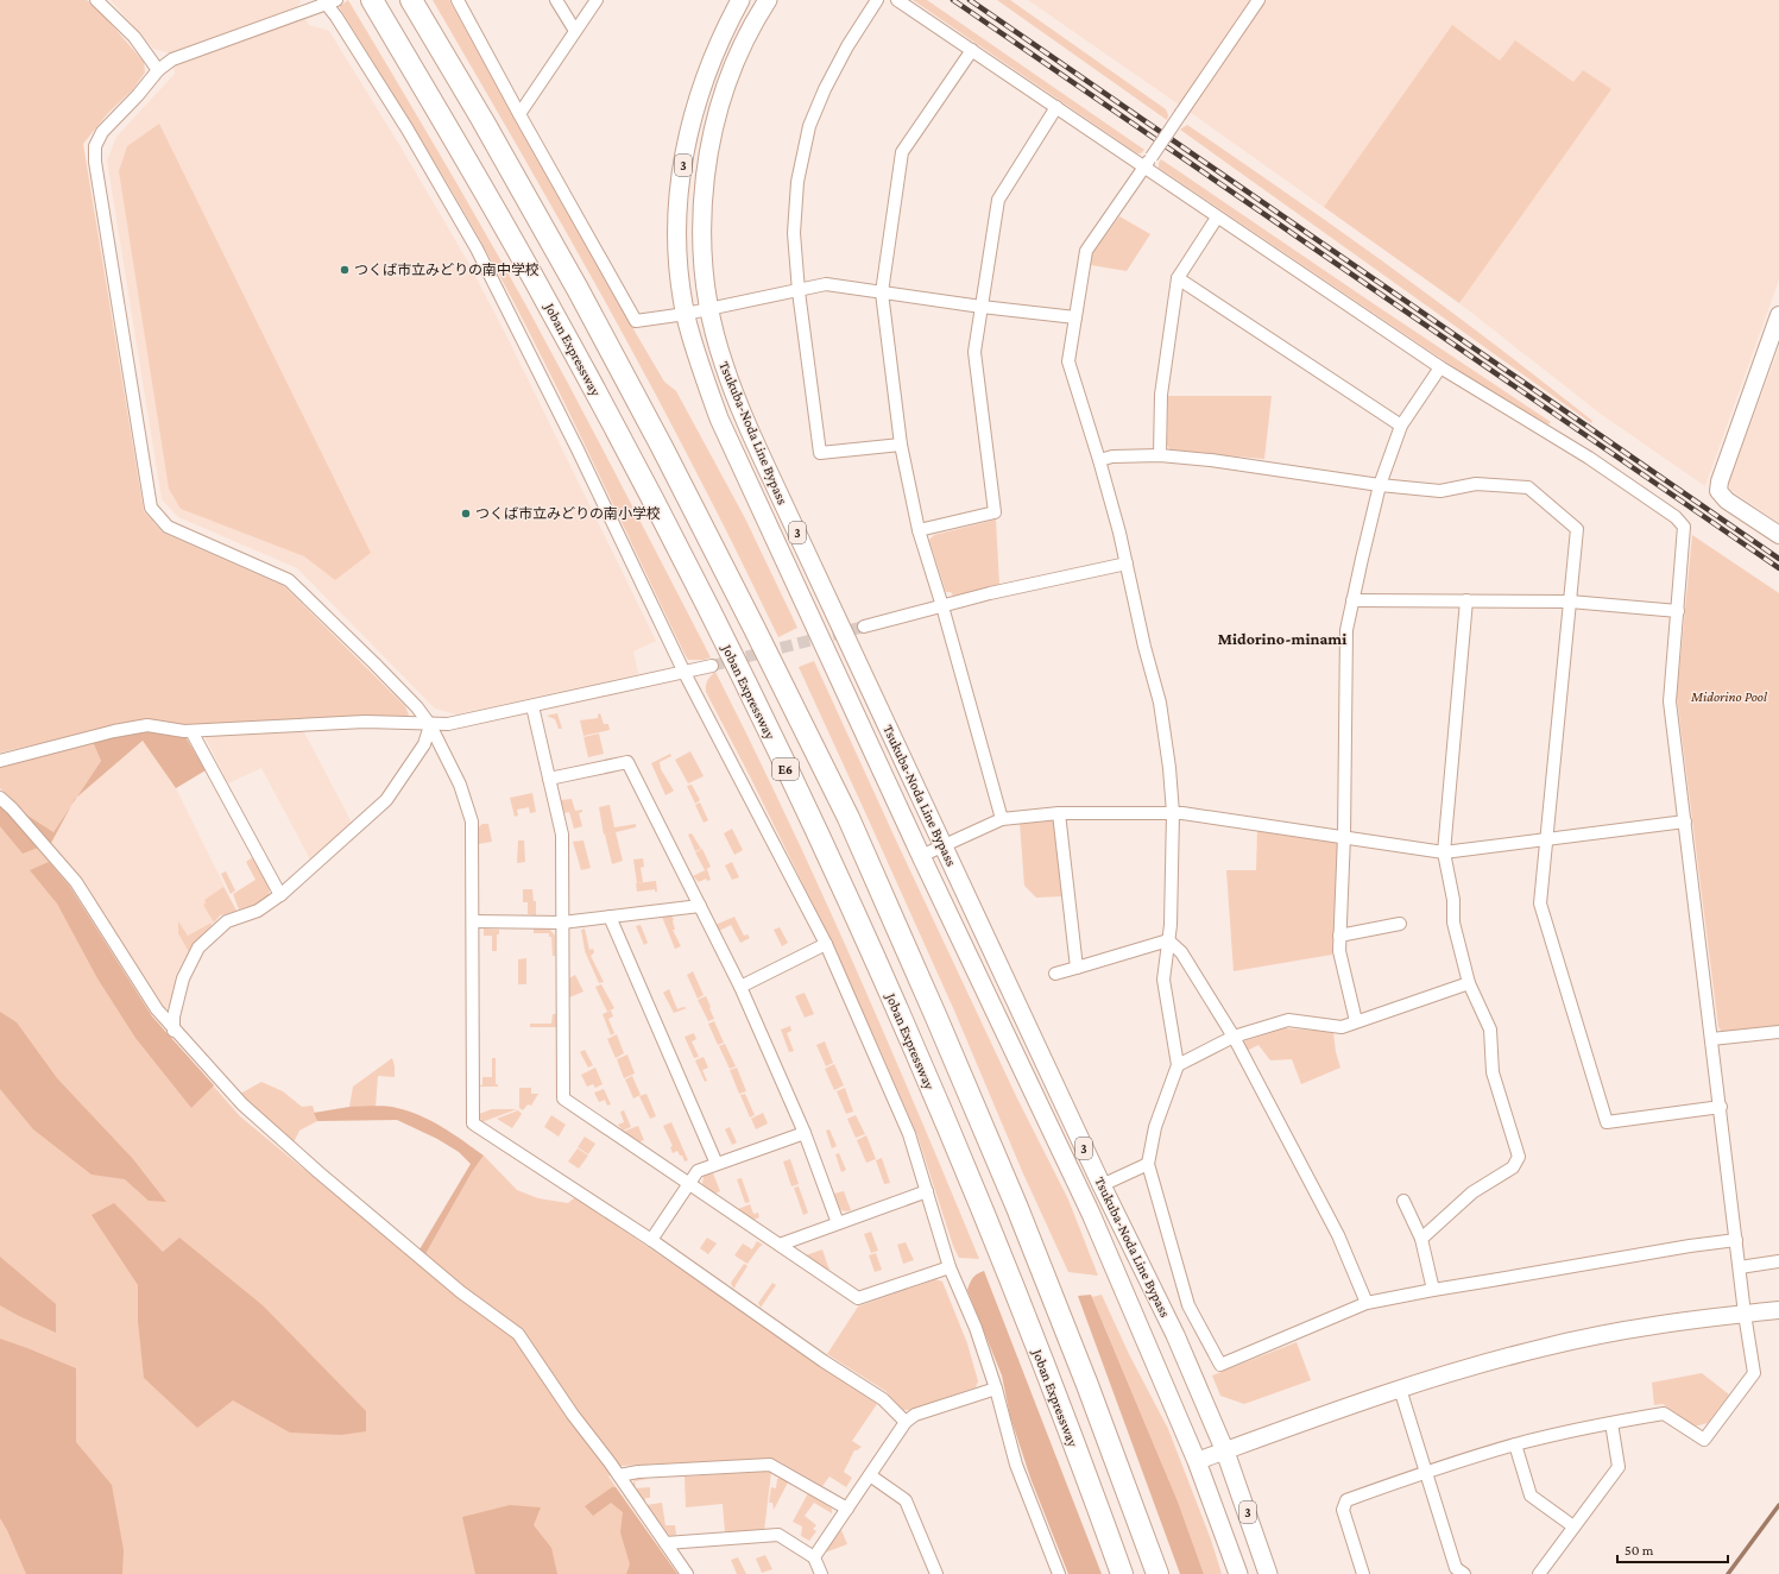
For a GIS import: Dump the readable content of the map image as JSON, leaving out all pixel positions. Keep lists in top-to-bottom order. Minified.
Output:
{"streets":{"highway":["Joban Expressway","E6"],"main road":["3","Tsukuba-Noda Line Bypass"]},"districts":["Midorino-minami"],"parks":["Midorino Pool"],"places":["つくば市立みどりの南中学校","つくば市立みどりの南小学校"],"scale_bar":"50 m"}
